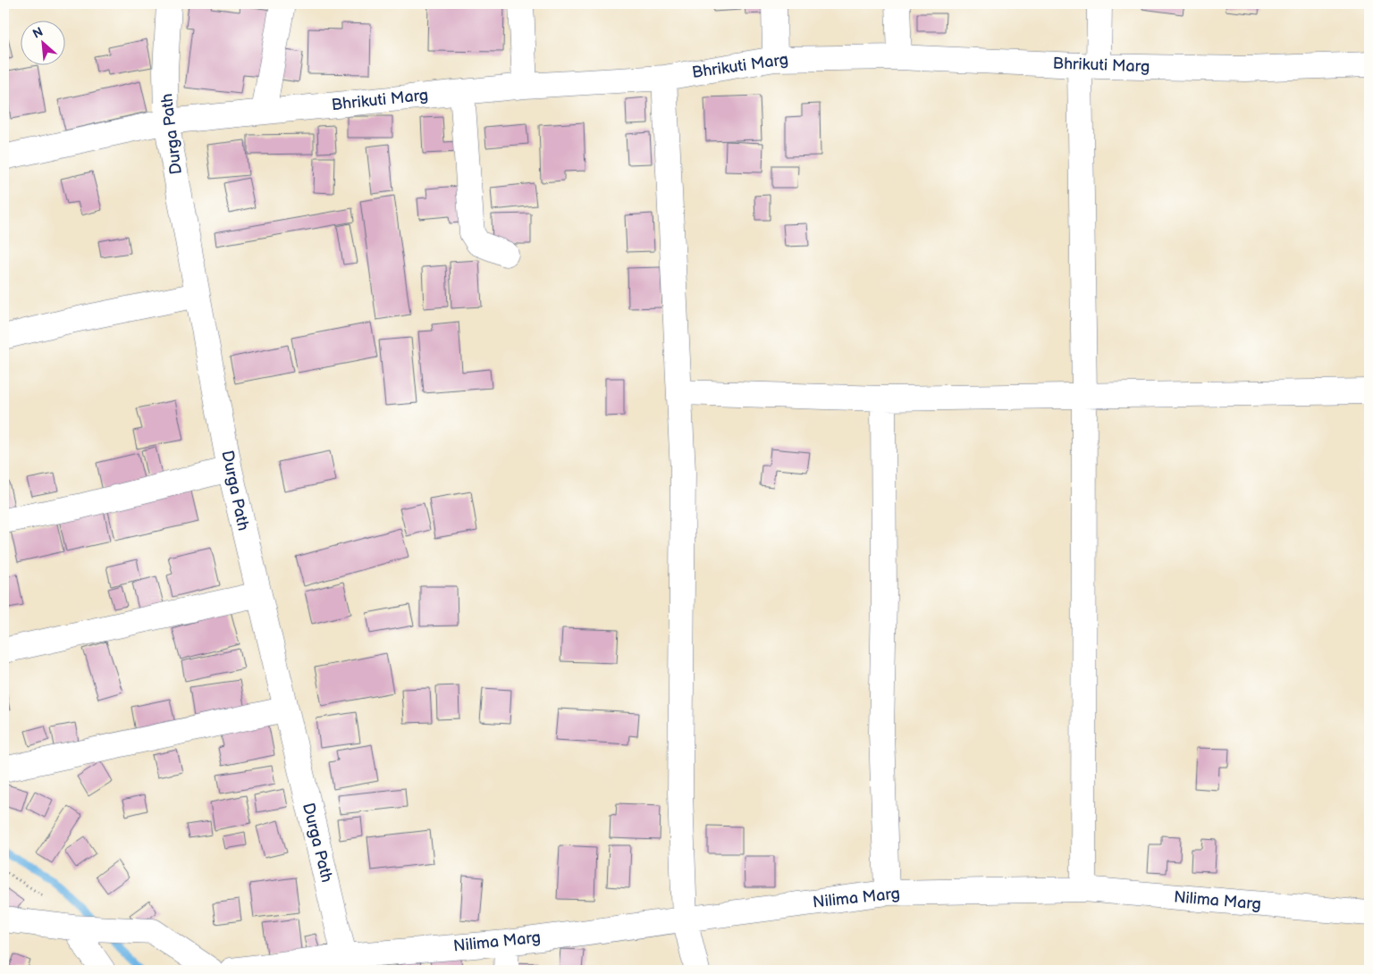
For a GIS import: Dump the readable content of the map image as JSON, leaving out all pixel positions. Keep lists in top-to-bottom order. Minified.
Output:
{"streets":{"street":["Bhrikuti Marg","Durga Path","Nilima Marg"]},"crossings":[["Bhrikuti Marg","Durga Path"],["Durga Path","Nilima Marg"]],"north":"top left"}
